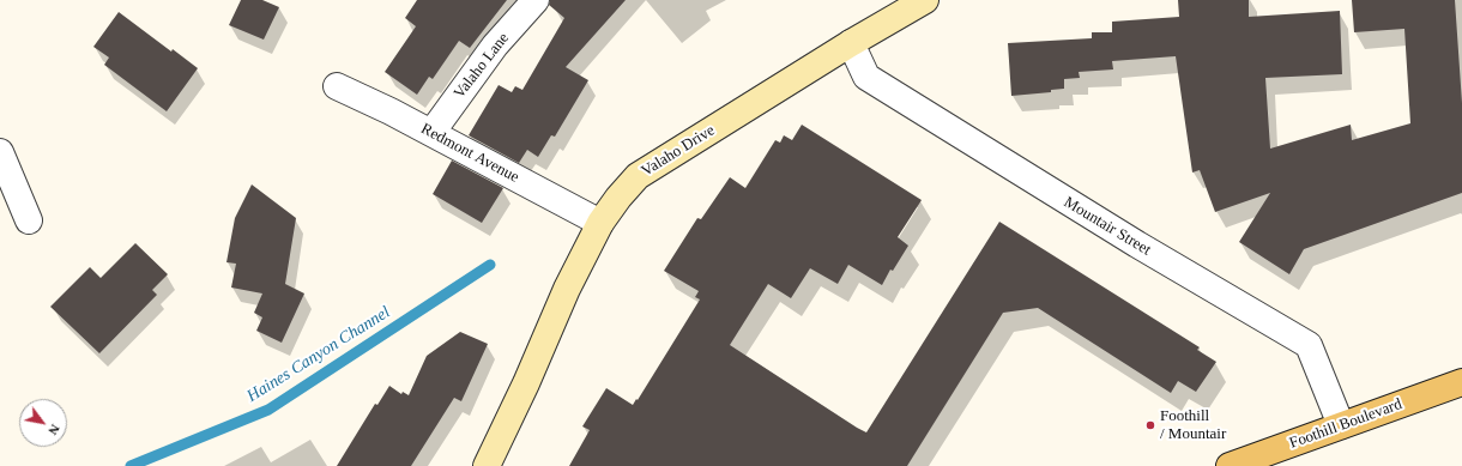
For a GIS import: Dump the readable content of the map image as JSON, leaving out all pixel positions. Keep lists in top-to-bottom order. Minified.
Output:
{"streets":{"main road":["Foothill Boulevard"],"street":["Valaho Lane","Valaho Drive","Redmont Avenue","Mountair Street"]},"crossings":[["Valaho Lane","Redmont Avenue"],["Valaho Drive","Redmont Avenue"],["Valaho Drive","Mountair Street"],["Mountair Street","Foothill Boulevard"]],"water":["Haines Canyon Channel"],"places":["Foothill / Mountair"],"north":"bottom right"}
